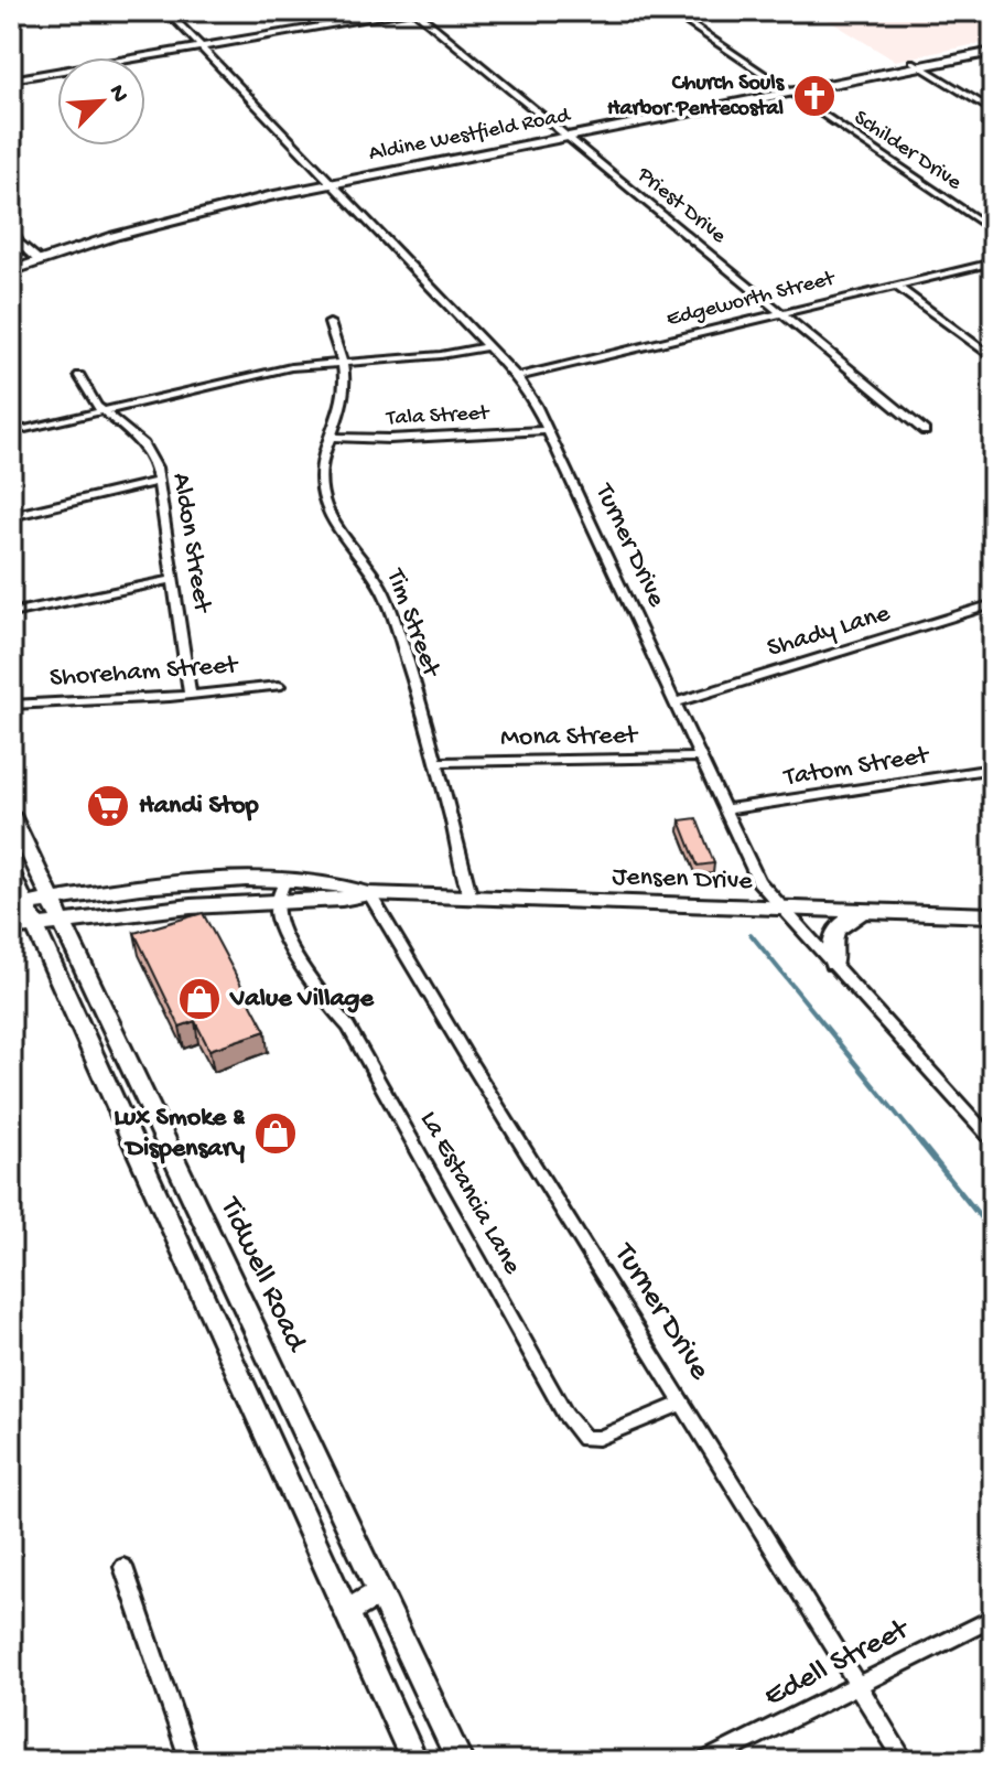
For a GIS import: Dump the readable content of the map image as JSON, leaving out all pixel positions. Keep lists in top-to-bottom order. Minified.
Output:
{"streets":{"main road":["Aldine Westfield Road","Jensen Drive","Tidwell Road"],"street":["Schilder Drive","Priest Drive","Edgeworth Street","Tala Street","Aldon Street","Turner Drive","Tim Street","Shady Lane","Shoreham Street","Mona Street","Tatom Street","La Estancia Lane","Edell Street"]},"crossings":[["Aldine Westfield Road","Schilder Drive"],["Aldine Westfield Road","Priest Drive"],["Aldine Westfield Road","Turner Drive"],["Priest Drive","Edgeworth Street"],["Edgeworth Street","Turner Drive"],["Tala Street","Turner Drive"],["Tala Street","Tim Street"],["Aldon Street","Shoreham Street"],["Turner Drive","Shady Lane"],["Turner Drive","Mona Street"],["Turner Drive","Tatom Street"],["Turner Drive","Jensen Drive"],["Turner Drive","La Estancia Lane"],["Turner Drive","Edell Street"],["Tim Street","Mona Street"],["Tim Street","Jensen Drive"],["Jensen Drive","La Estancia Lane"],["Jensen Drive","Tidwell Road"]],"places":{"church":["Church Souls Harbor Pentecostal"],"supermarket":["Handi Stop"],"shop":["Value Village","Lux Smoke & Dispensary"]},"north":"top right"}
